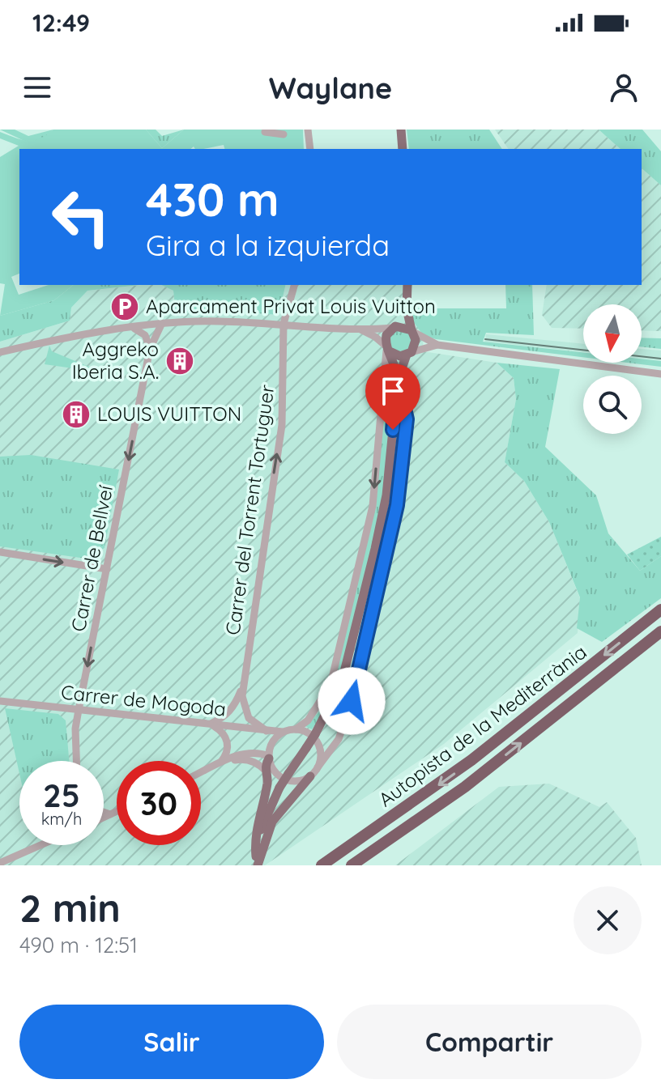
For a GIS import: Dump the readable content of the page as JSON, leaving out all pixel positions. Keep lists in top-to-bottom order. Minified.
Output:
{"streets":{"highway":["Autopista de la Mediterrània"],"street":["Carrer del Torrent Tortuguer","Carrer de Bellveí","Carrer de Mogoda"]},"crossings":[["Carrer del Torrent Tortuguer","Carrer de Mogoda"],["Carrer de Bellveí","Carrer de Mogoda"]],"one_way":["Carrer del Torrent Tortuguer","Carrer de Bellveí"],"places":{"parking":["Aparcament Privat Louis Vuitton"],"building":["Aggreko Iberia S.A.","LOUIS VUITTON"]},"north":"bottom","page":{"status":"12:49","header":"Waylane","turn":["430 m","Gira a la izquierda"],"speed":"25 km/h","limit":"30","heading":["2 min","490 m · 12:51"],"buttons":["Salir","Compartir"]}}
